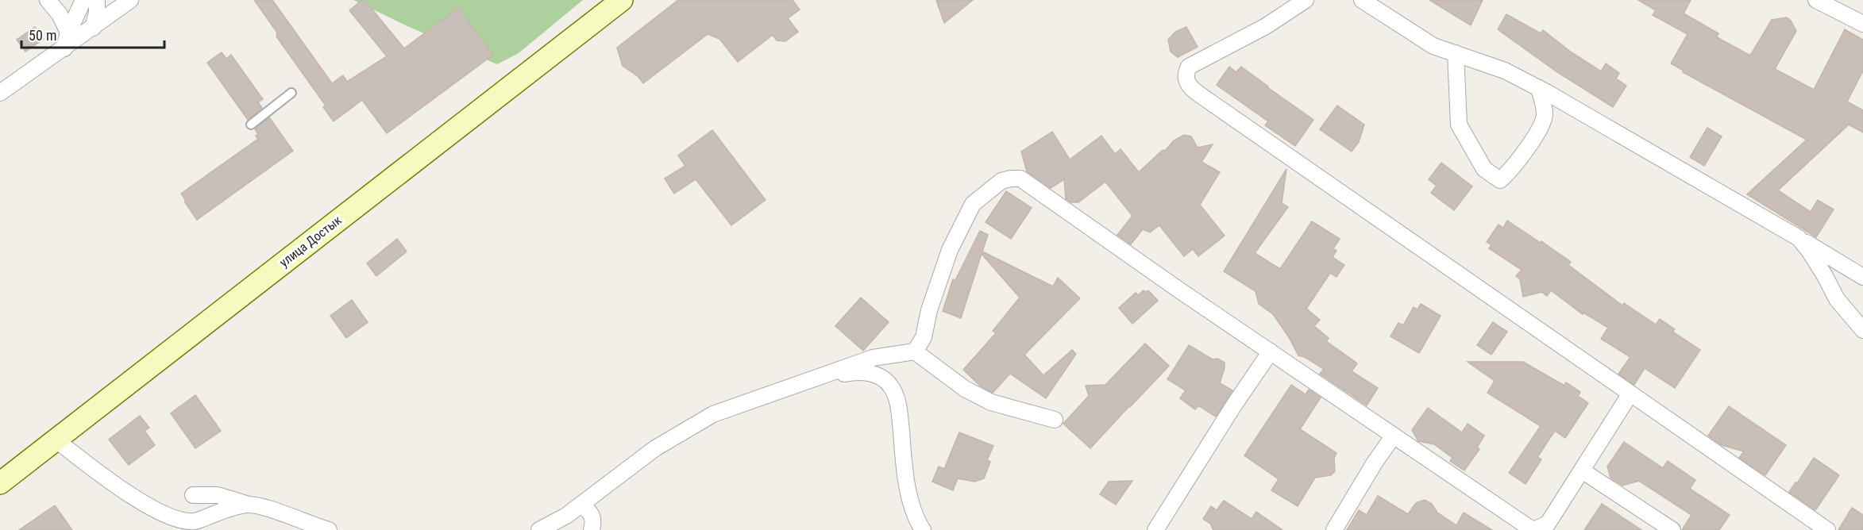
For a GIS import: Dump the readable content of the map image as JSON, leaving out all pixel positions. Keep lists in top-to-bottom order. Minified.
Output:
{"streets":{"main road":["улица Достык"]},"scale_bar":"50 m"}
